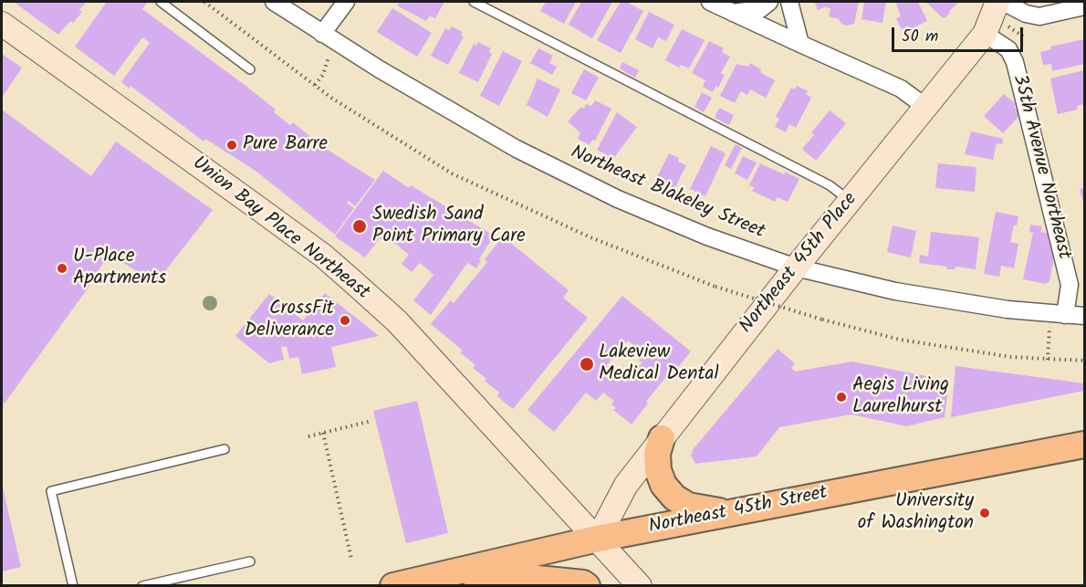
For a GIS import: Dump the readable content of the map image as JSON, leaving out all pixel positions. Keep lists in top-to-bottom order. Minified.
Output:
{"streets":{"main road":["Union Bay Place Northeast","Northeast 45th Place","Northeast 45th Street"],"street":["35th Avenue Northeast","Northeast Blakeley Street"]},"crossings":[["35th Avenue Northeast","Northeast Blakeley Street"],["35th Avenue Northeast","Northeast 45th Place"],["Northeast Blakeley Street","Northeast 45th Place"],["Union Bay Place Northeast","Northeast 45th Place"],["Union Bay Place Northeast","Northeast 45th Street"],["Northeast 45th Place","Northeast 45th Street"]],"places":["Pure Barre","Swedish Sand Point Primary Care","U-Place Apartments","CrossFit Deliverance","Lakeview Medical Dental","Aegis Living Laurelhurst","University of Washington"],"scale_bar":"50 m"}
